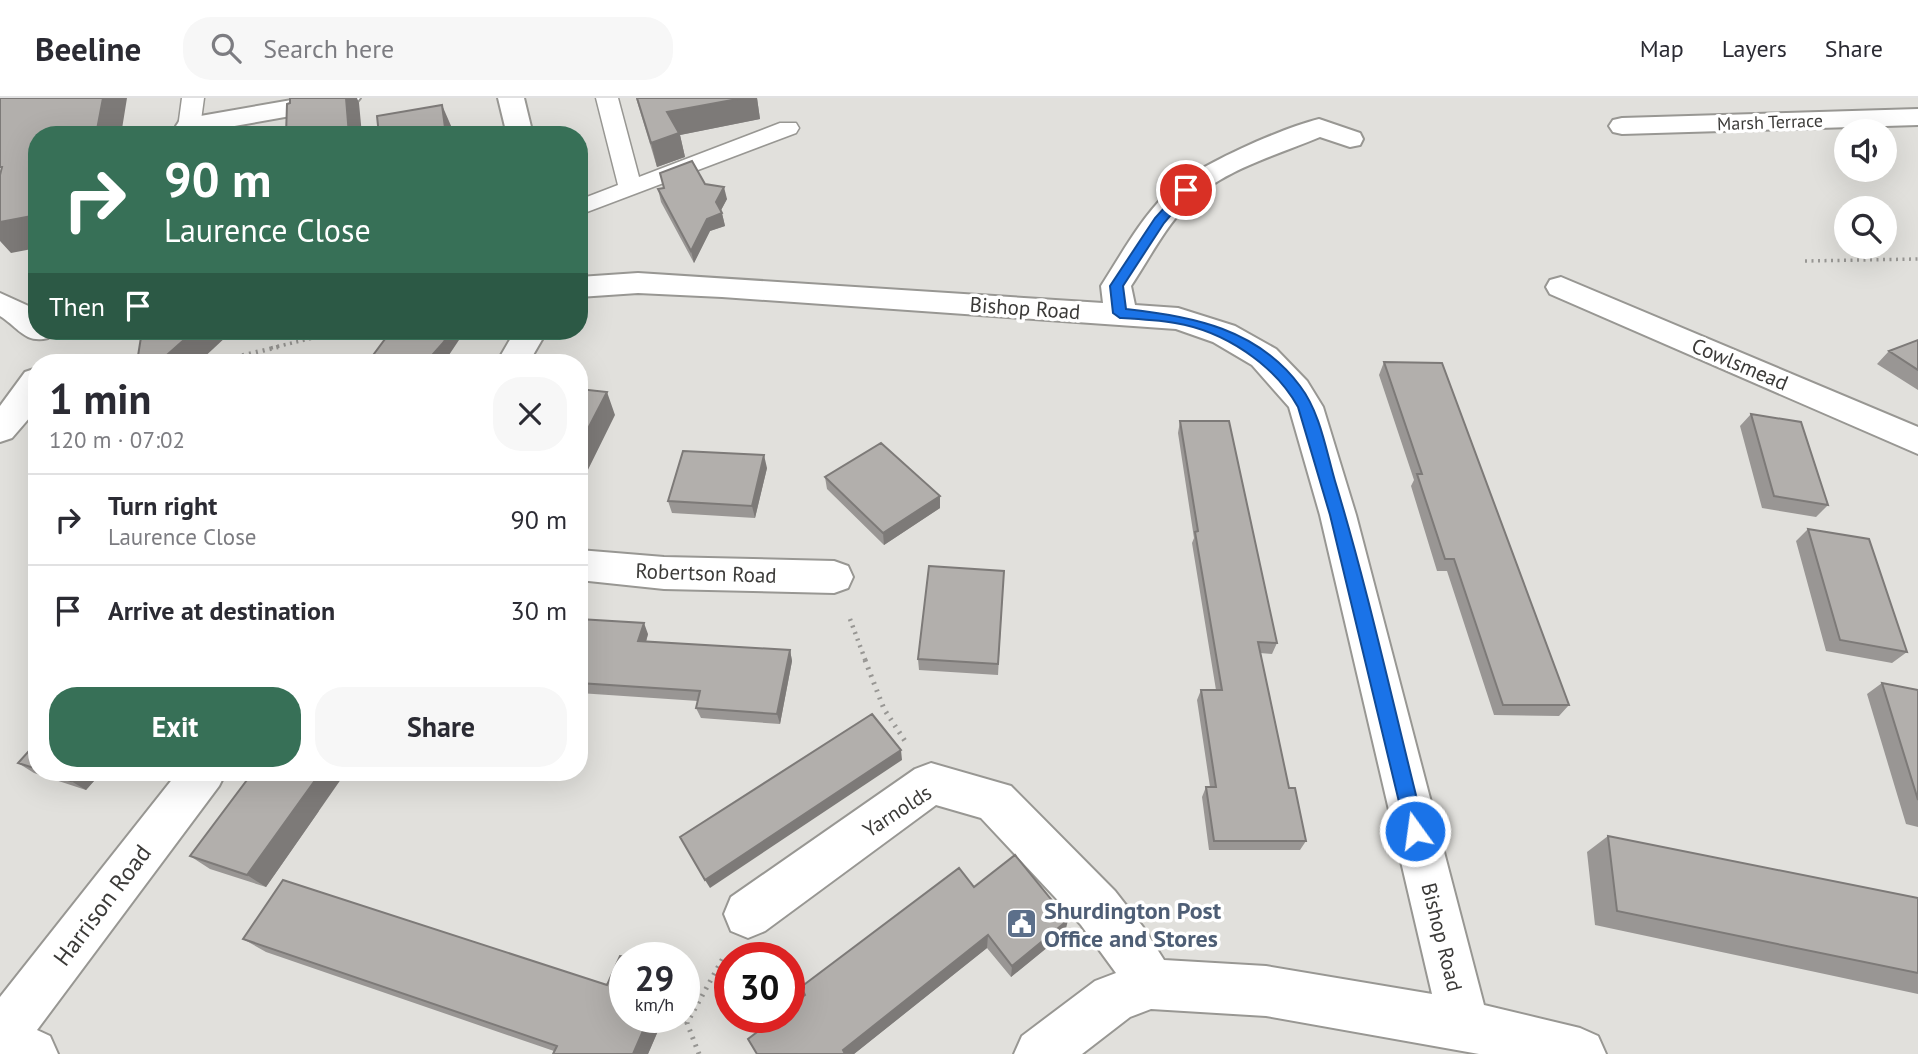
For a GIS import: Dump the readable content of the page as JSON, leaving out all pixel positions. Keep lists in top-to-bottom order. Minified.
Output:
{"streets":{"street":["Marsh Terrace","Bishop Road","Cowlsmead","Robertson Road","Yarnolds","Harrison Road"]},"crossings":[["Bishop Road","Yarnolds"]],"places":{"public building":["Shurdington Post Office and Stores"]},"page":{"header":"Beeline","search":"Search here","nav":["Map","Layers","Share"],"turn":["90 m","Laurence Close"],"then":"Then","heading":["1 min","120 m · 07:02"],"list":[{"name":"Turn right","note":"Laurence Close","value":"90 m"},{"name":"Arrive at destination","value":"30 m"}],"buttons":["Exit","Share"],"speed":"29 km/h","limit":"30"}}
